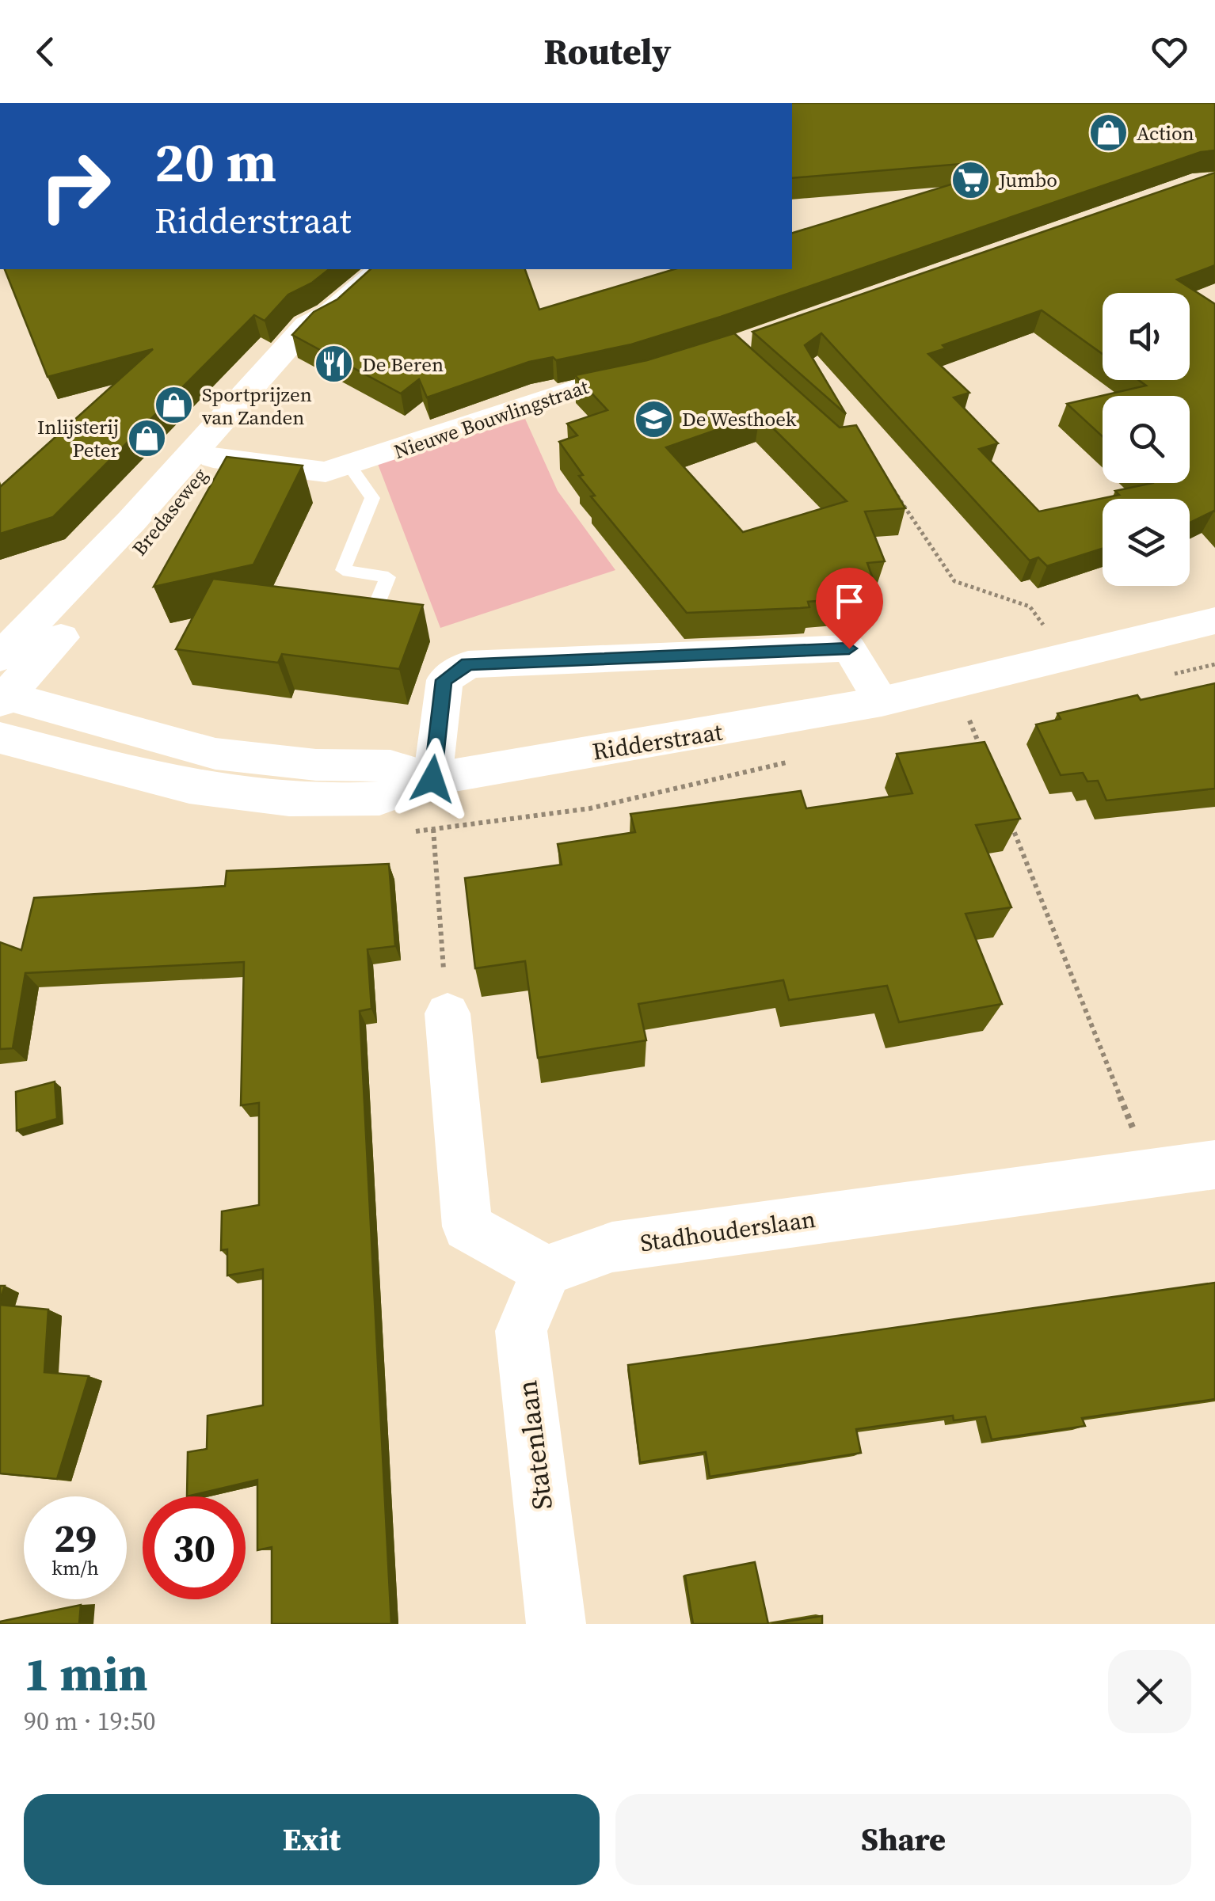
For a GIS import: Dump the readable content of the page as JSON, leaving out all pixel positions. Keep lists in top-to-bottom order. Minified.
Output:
{"streets":{"street":["Nieuwe Bouwlingstraat","Bredaseweg","Ridderstraat","Stadhouderslaan","Statenlaan"]},"crossings":[["Nieuwe Bouwlingstraat","Bredaseweg"],["Bredaseweg","Ridderstraat"],["Stadhouderslaan","Statenlaan"]],"places":{"shop":["Action","Sportprijzen van Zanden","Inlijsterij Peter"],"supermarket":["Jumbo"],"restaurant":["De Beren"],"school or university":["De Westhoek"]},"page":{"header":"Routely","turn":["20 m","Ridderstraat"],"speed":"29 km/h","limit":"30","heading":["1 min","90 m · 19:50"],"buttons":["Exit","Share"]}}
